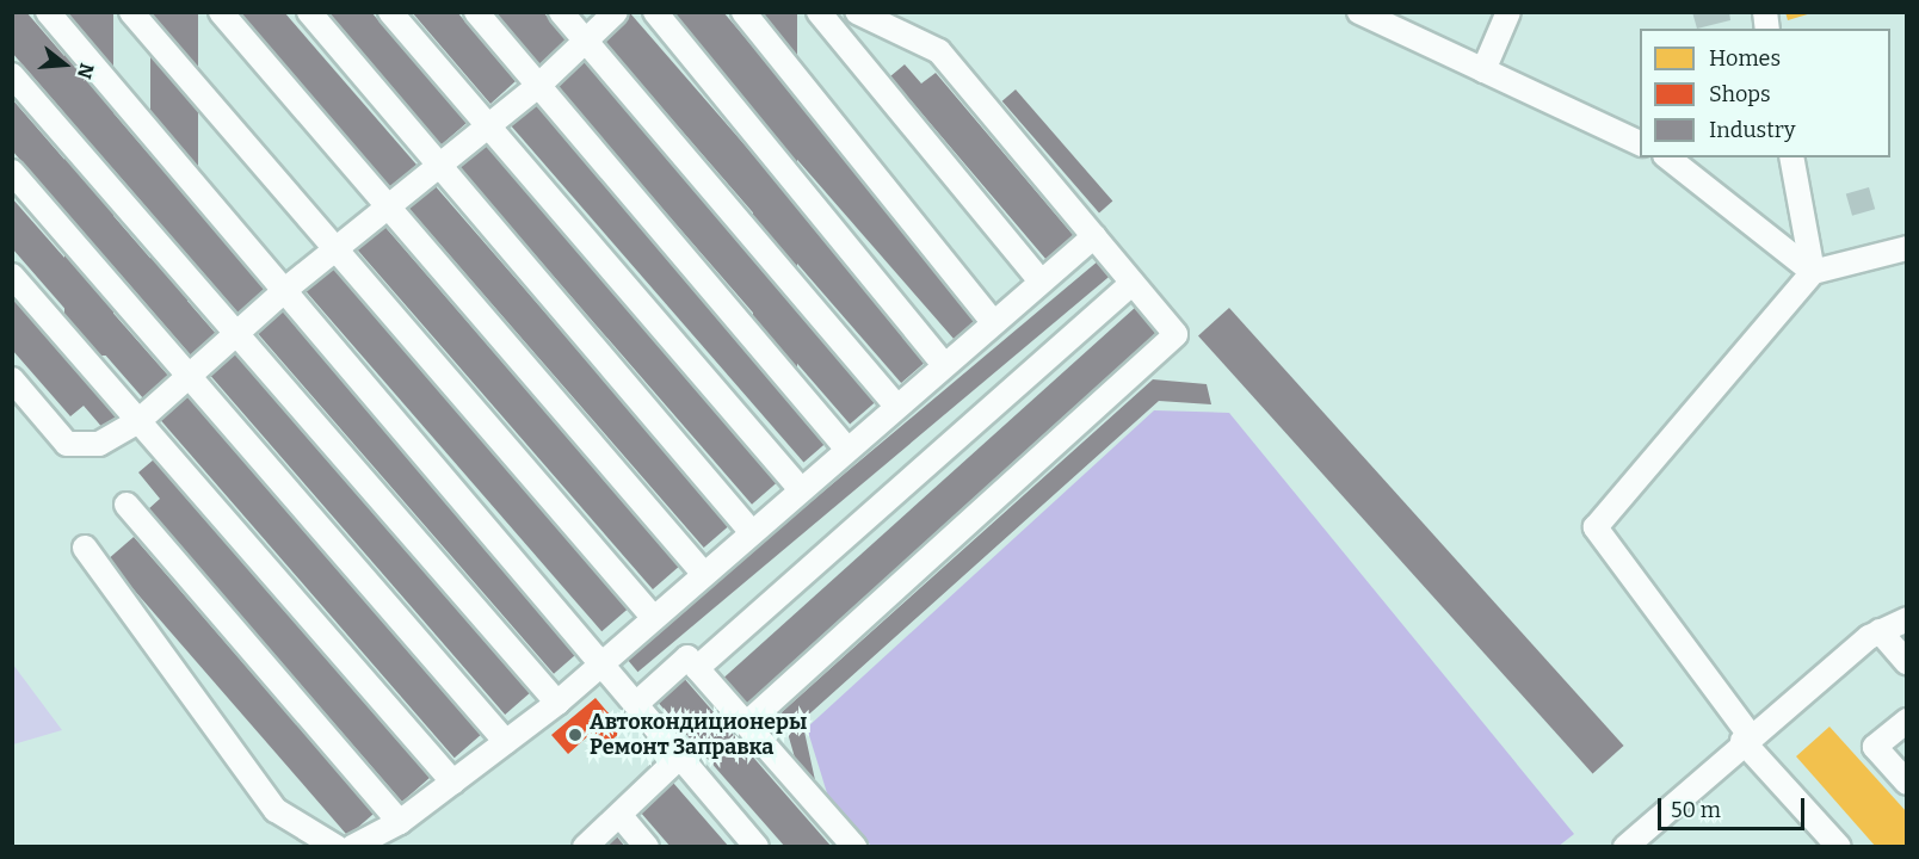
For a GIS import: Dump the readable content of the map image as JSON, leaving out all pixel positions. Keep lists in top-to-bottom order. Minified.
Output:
{"places":["Автокондиционеры Ремонт Заправка"],"legend":["Homes","Shops","Industry"],"scale_bar":"50 m","north":"right"}
